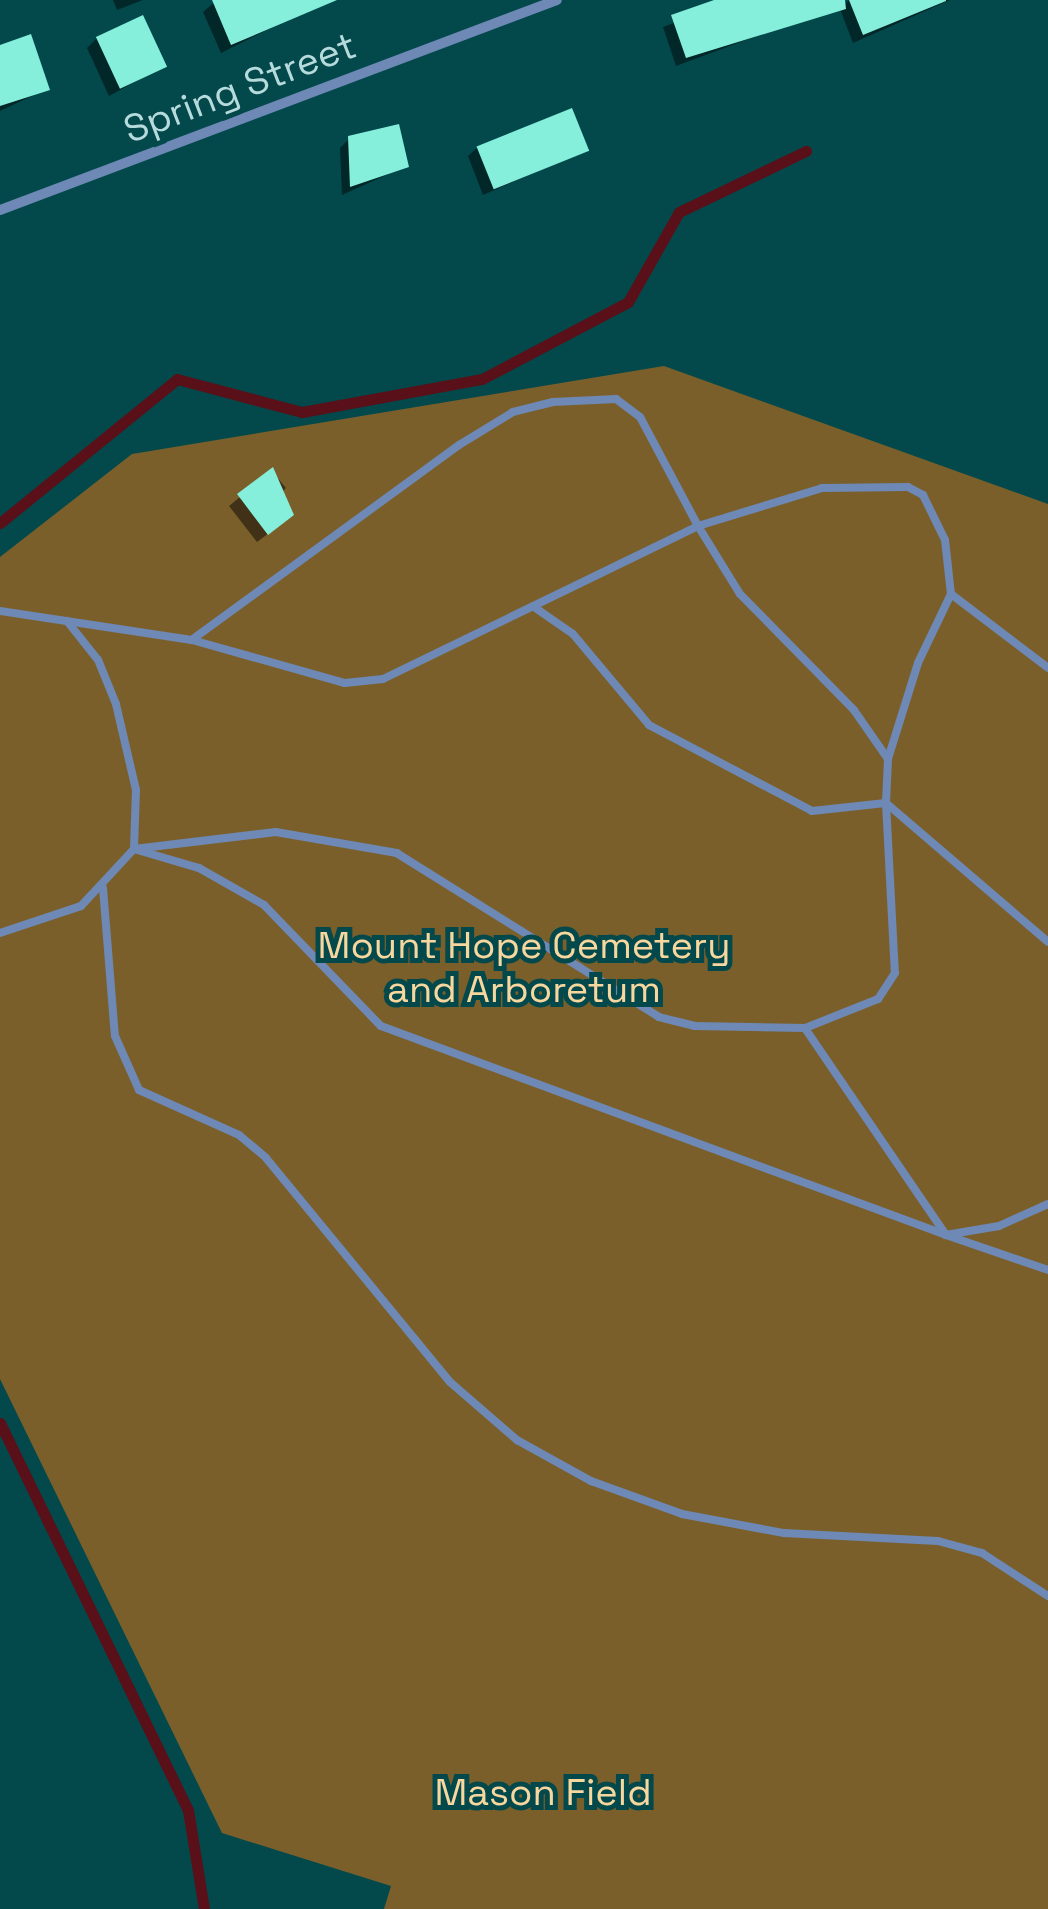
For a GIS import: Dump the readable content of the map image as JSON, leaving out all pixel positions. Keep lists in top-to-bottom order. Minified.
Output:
{"streets":{"street":["Spring Street"]},"parks":["Mount Hope Cemetery and Arboretum","Mason Field"]}
